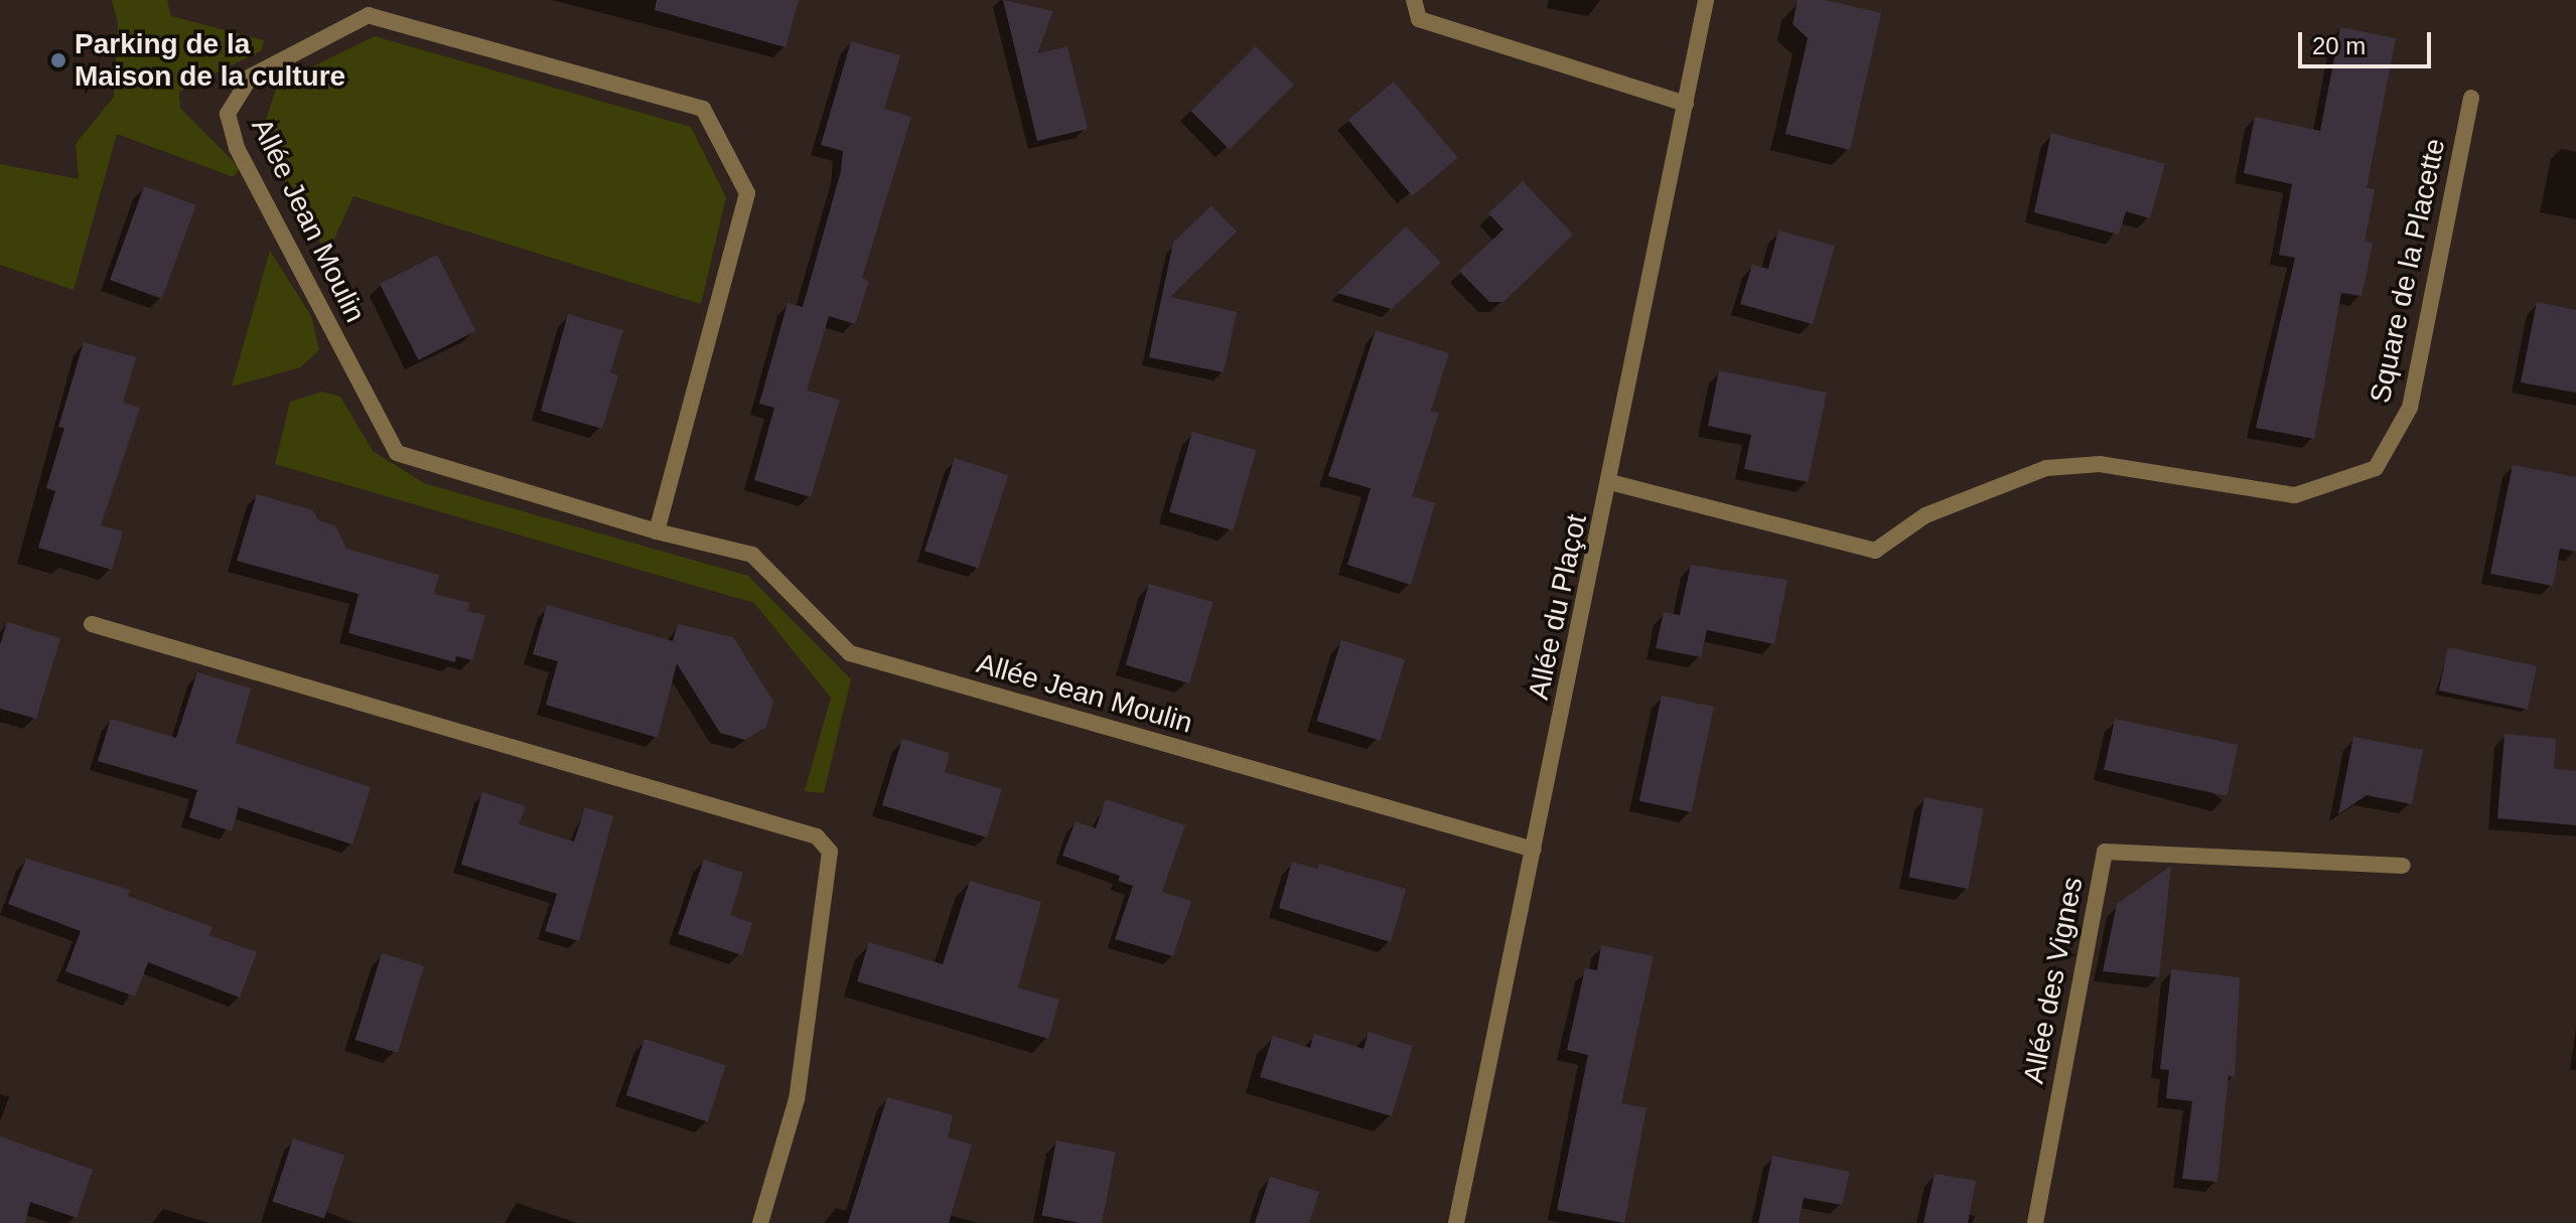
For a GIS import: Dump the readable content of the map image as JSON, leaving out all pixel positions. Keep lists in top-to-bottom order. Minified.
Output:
{"streets":{"street":["Allée Jean Moulin","Square de la Placette","Allée du Plaçot","Allée des Vignes"]},"crossings":[["Allée Jean Moulin","Allée du Plaçot"],["Square de la Placette","Allée du Plaçot"]],"places":["Parking de la Maison de la culture"],"scale_bar":"20 m"}
